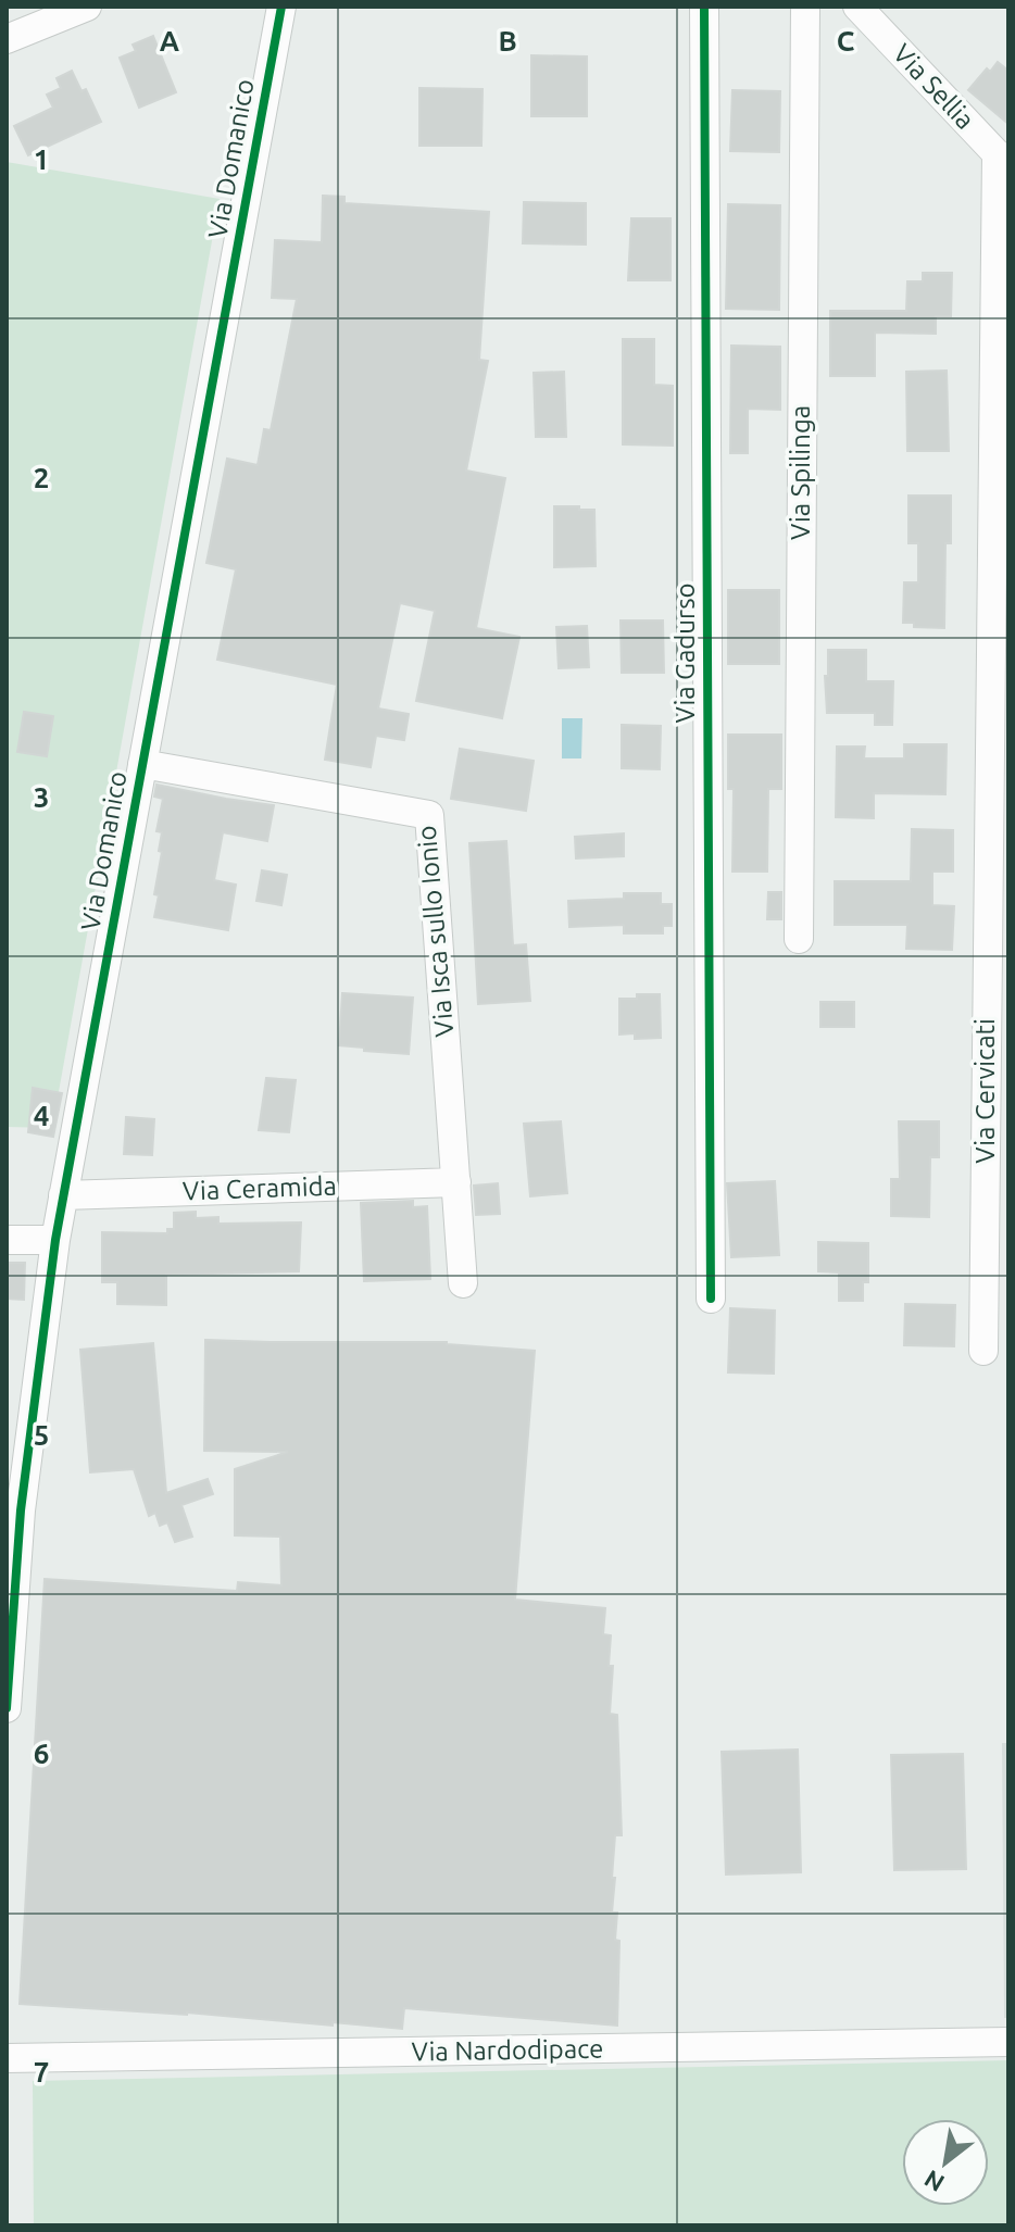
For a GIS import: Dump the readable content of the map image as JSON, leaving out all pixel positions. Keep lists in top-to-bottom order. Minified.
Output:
{"streets":{"street":["Via Sellia","Via Domanico","Via Spilinga","Via Gadurso","Via Isca sullo Ionio","Via Cervicati","Via Ceramida","Via Nardodipace"]},"crossings":[["Via Sellia","Via Cervicati"],["Via Domanico","Via Isca sullo Ionio"],["Via Domanico","Via Ceramida"],["Via Isca sullo Ionio","Via Ceramida"]],"north":"bottom left","grid":{"columns":["A","B","C"],"rows":["1","2","3","4","5","6","7"]}}
